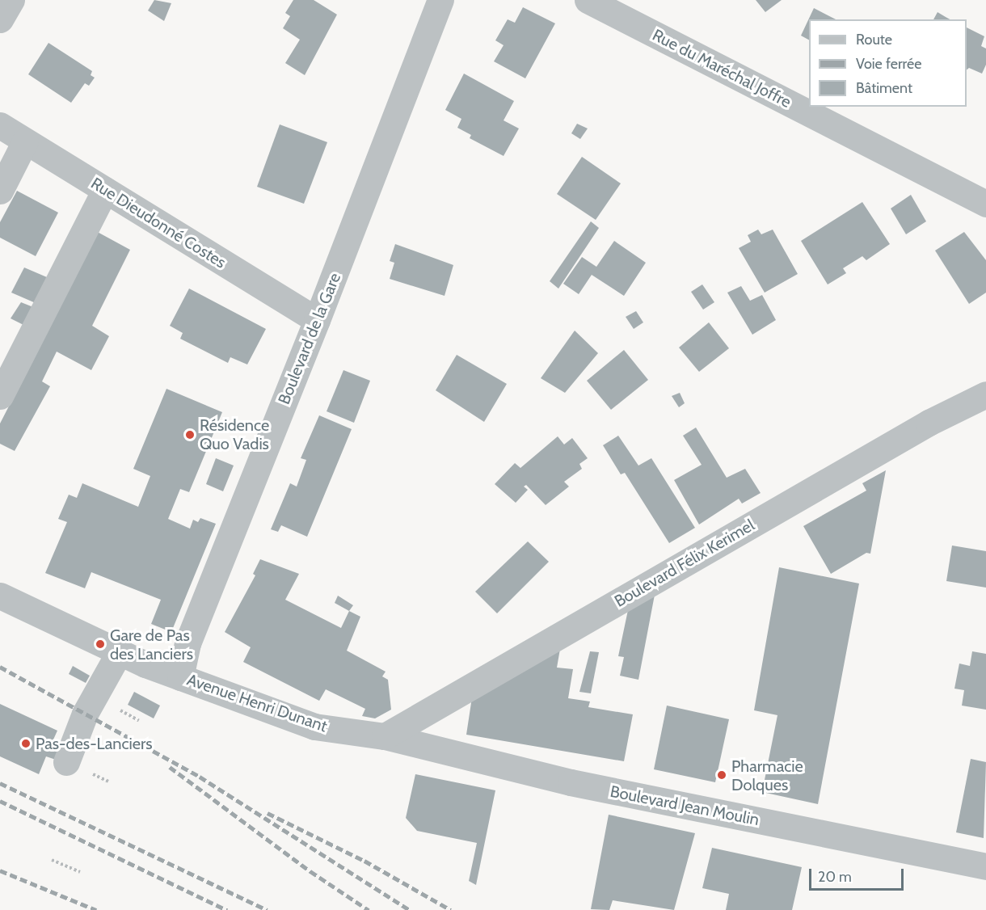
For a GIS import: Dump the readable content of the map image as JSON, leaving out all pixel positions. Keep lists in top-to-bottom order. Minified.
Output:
{"streets":{"street":["Rue du Maréchal Joffre","Rue Dieudonné Costes","Boulevard de la Gare","Boulevard Félix Kerimel","Avenue Henri Dunant","Boulevard Jean Moulin"]},"crossings":[["Rue Dieudonné Costes","Boulevard de la Gare"],["Boulevard de la Gare","Avenue Henri Dunant"],["Boulevard Félix Kerimel","Avenue Henri Dunant"],["Boulevard Félix Kerimel","Boulevard Jean Moulin"],["Avenue Henri Dunant","Boulevard Jean Moulin"]],"places":["Résidence Quo Vadis","Gare de Pas des Lanciers","Pas-des-Lanciers","Pharmacie Dolques"],"legend":["Route","Voie ferrée","Bâtiment"],"scale_bar":"20 m"}
